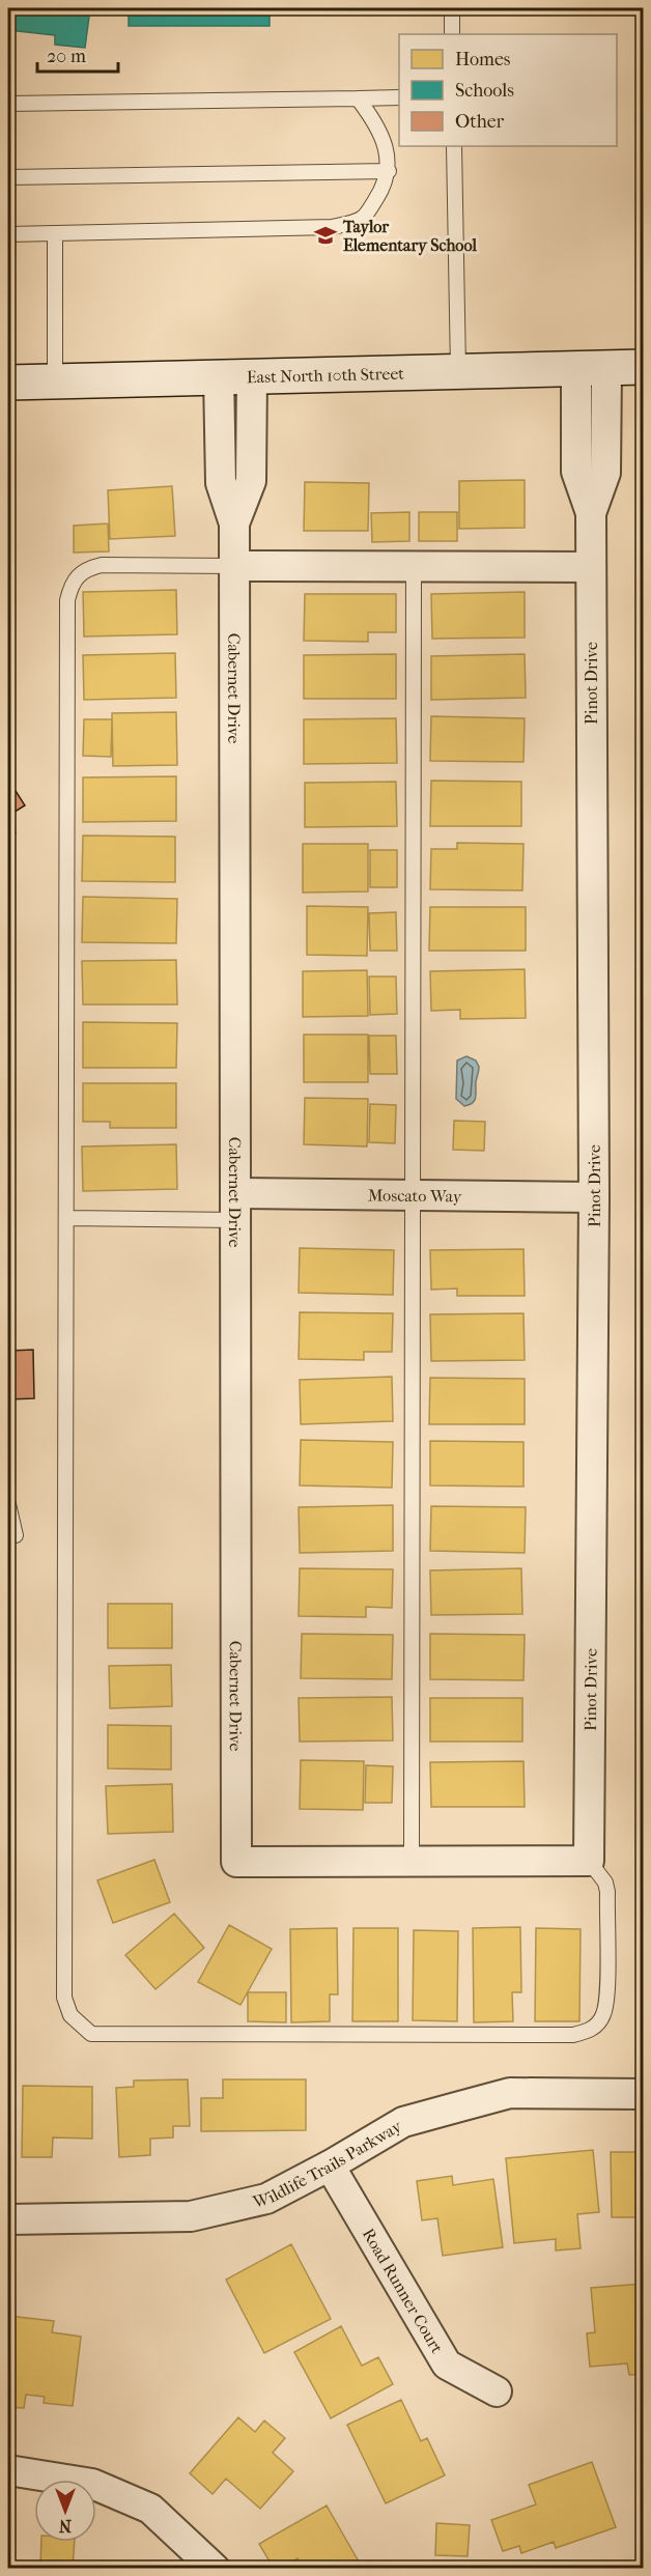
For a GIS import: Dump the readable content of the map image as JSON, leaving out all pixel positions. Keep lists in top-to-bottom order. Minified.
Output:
{"streets":{"main road":["East North 10th Street"],"street":["Pinot Drive","Cabernet Drive","Moscato Way","Wildlife Trails Parkway","Road Runner Court"]},"crossings":[["East North 10th Street","Pinot Drive"],["East North 10th Street","Cabernet Drive"],["Pinot Drive","Moscato Way"],["Cabernet Drive","Moscato Way"],["Wildlife Trails Parkway","Road Runner Court"]],"places":{"school or university":["Taylor Elementary School"]},"legend":["Homes","Schools","Other"],"scale_bar":"20 m","north":"bottom"}
